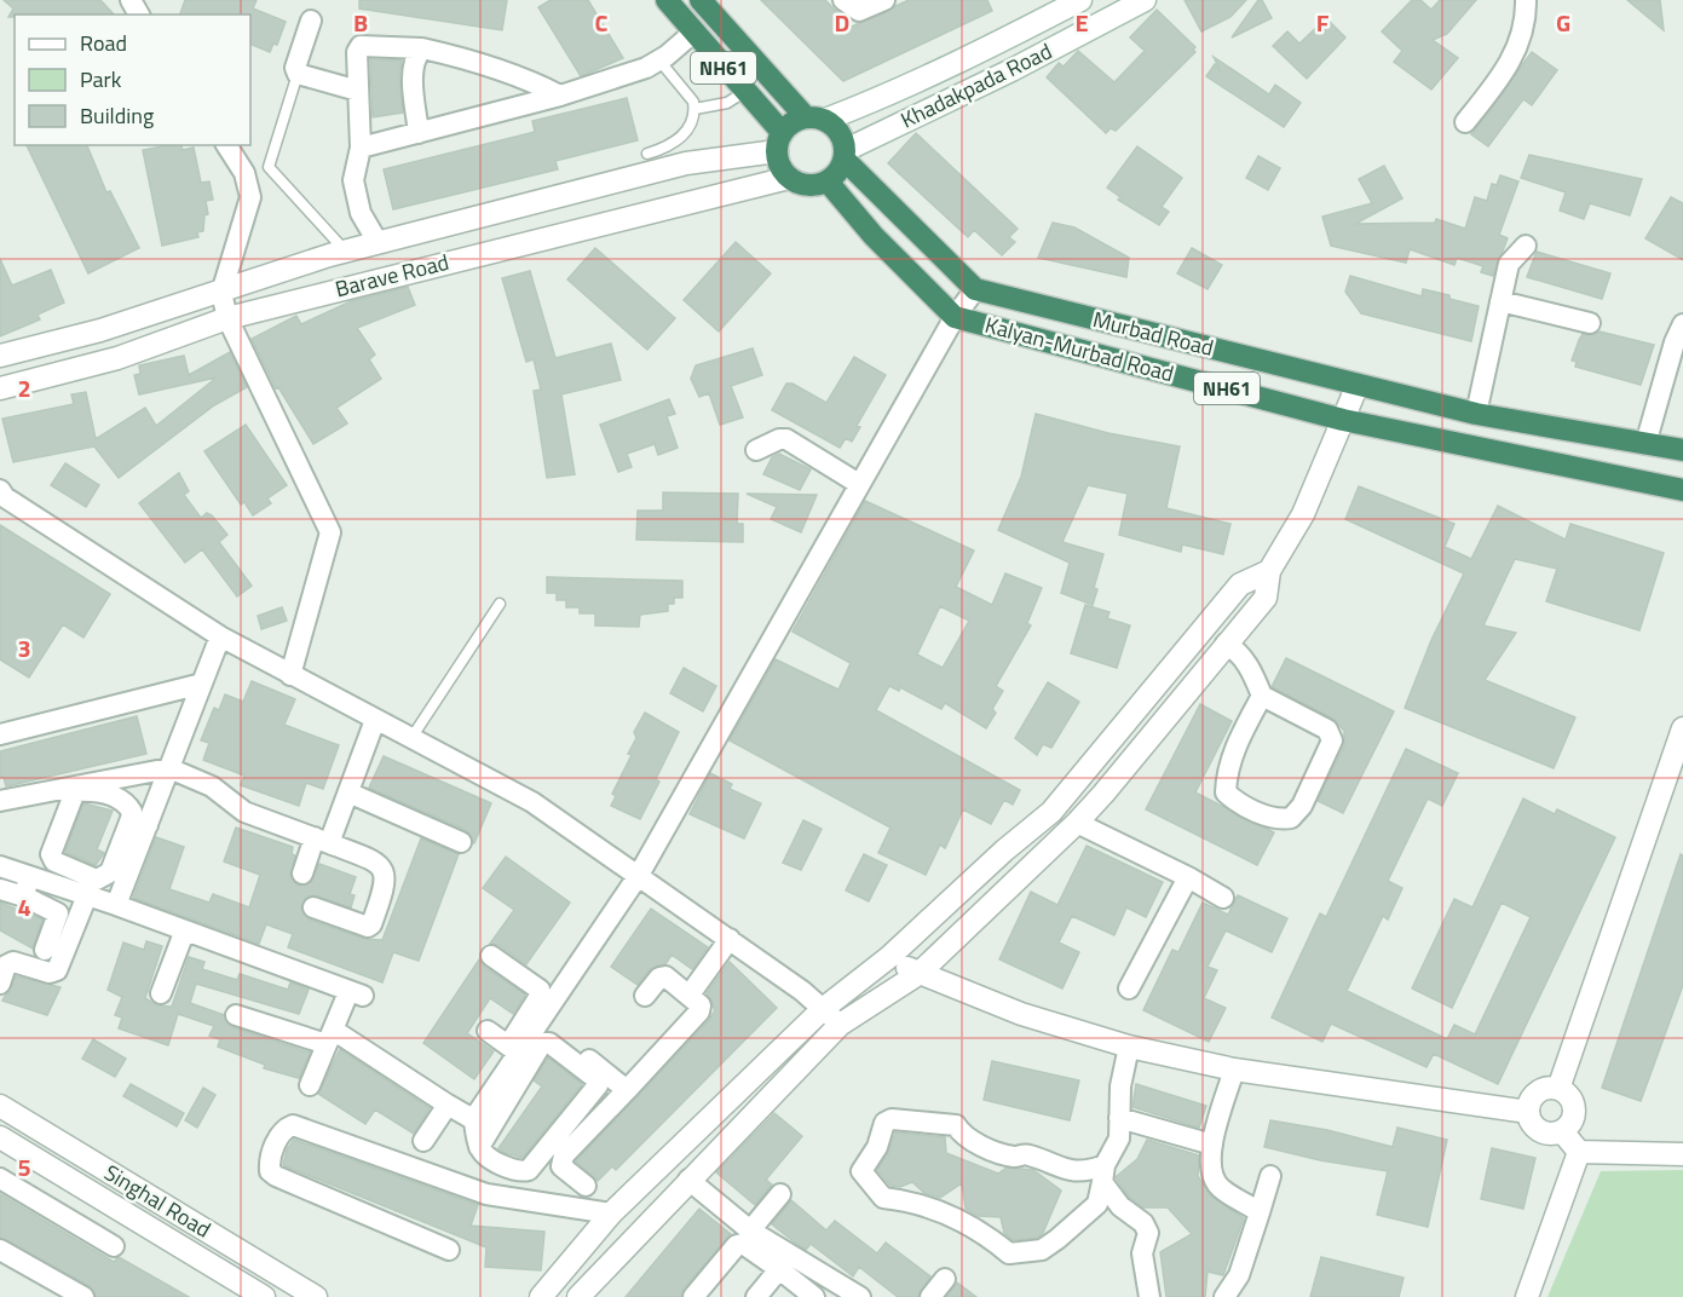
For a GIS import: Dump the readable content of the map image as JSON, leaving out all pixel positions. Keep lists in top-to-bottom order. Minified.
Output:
{"streets":{"highway":["NH61","Murbad Road","Kalyan-Murbad Road"],"street":["Khadakpada Road","Barave Road","Singhal Road"]},"crossings":[["NH61","Khadakpada Road"],["NH61","Barave Road"],["NH61","Murbad Road"],["NH61","Kalyan-Murbad Road"],["Khadakpada Road","Barave Road"],["Khadakpada Road","Kalyan-Murbad Road"],["Barave Road","Kalyan-Murbad Road"]],"legend":["Road","Park","Building"],"grid":{"columns":["B","C","D","E","F","G"],"rows":["2","3","4","5"]}}
